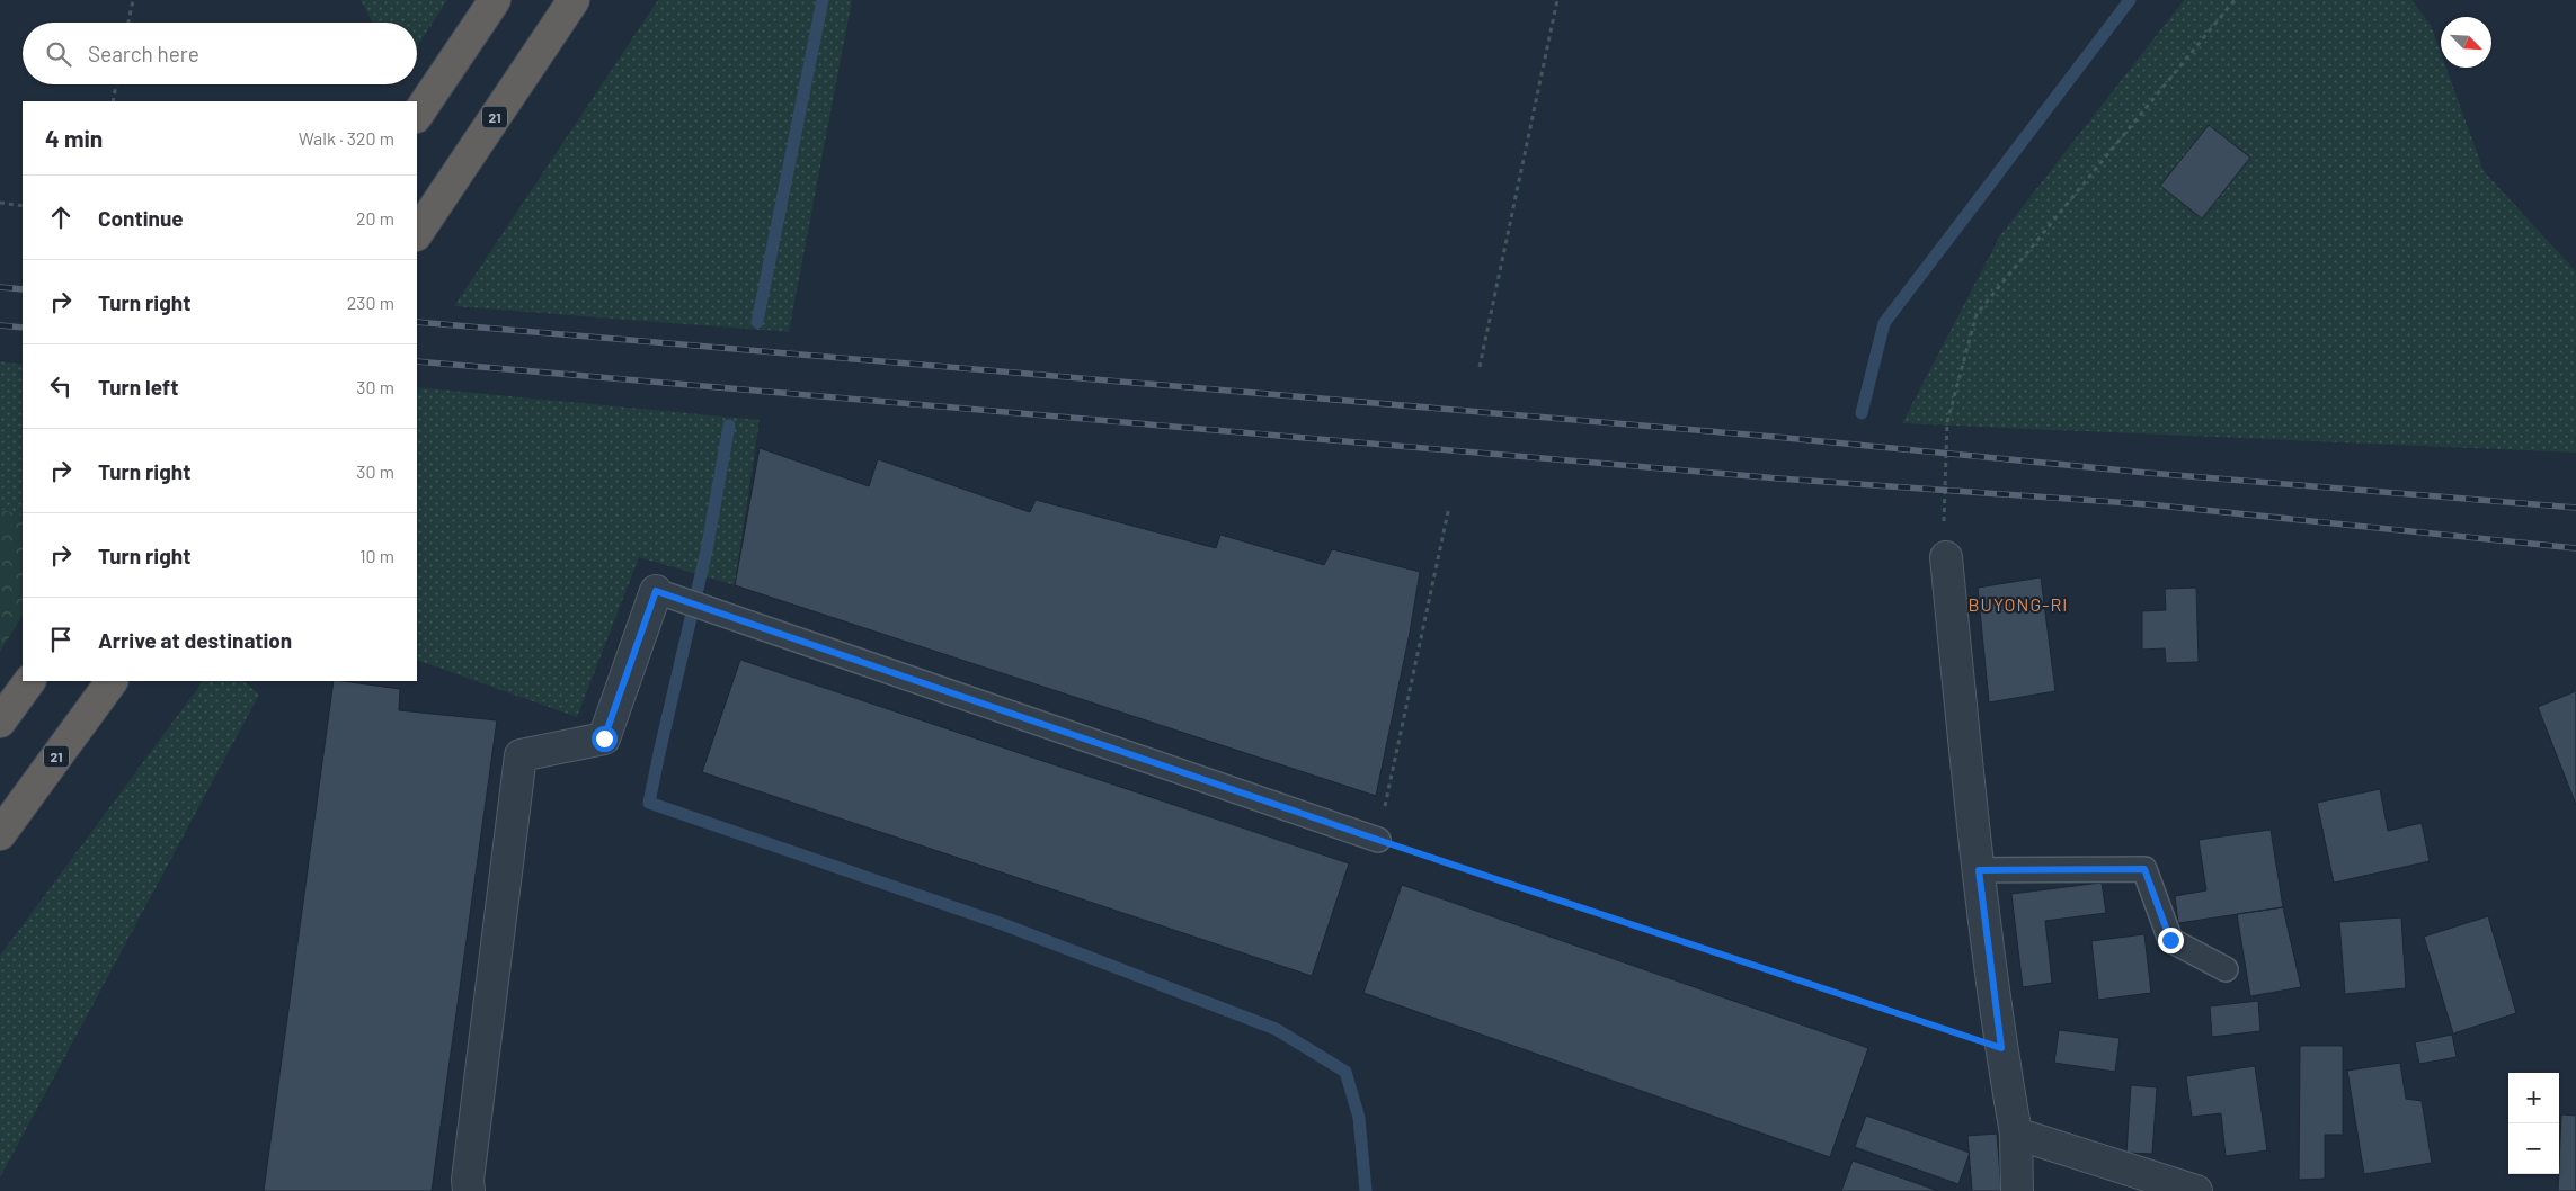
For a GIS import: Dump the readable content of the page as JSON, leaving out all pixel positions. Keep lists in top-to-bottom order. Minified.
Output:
{"streets":{"highway":["21"]},"districts":["BUYONG-RI"],"north":"bottom right","page":{"search":"Search here","heading":["4 min","Walk · 320 m"],"list":[["Continue","20 m"],["Turn right","230 m"],["Turn left","30 m"],["Turn right","30 m"],["Turn right","10 m"],"Arrive at destination"],"map_buttons":["+","−"]}}
